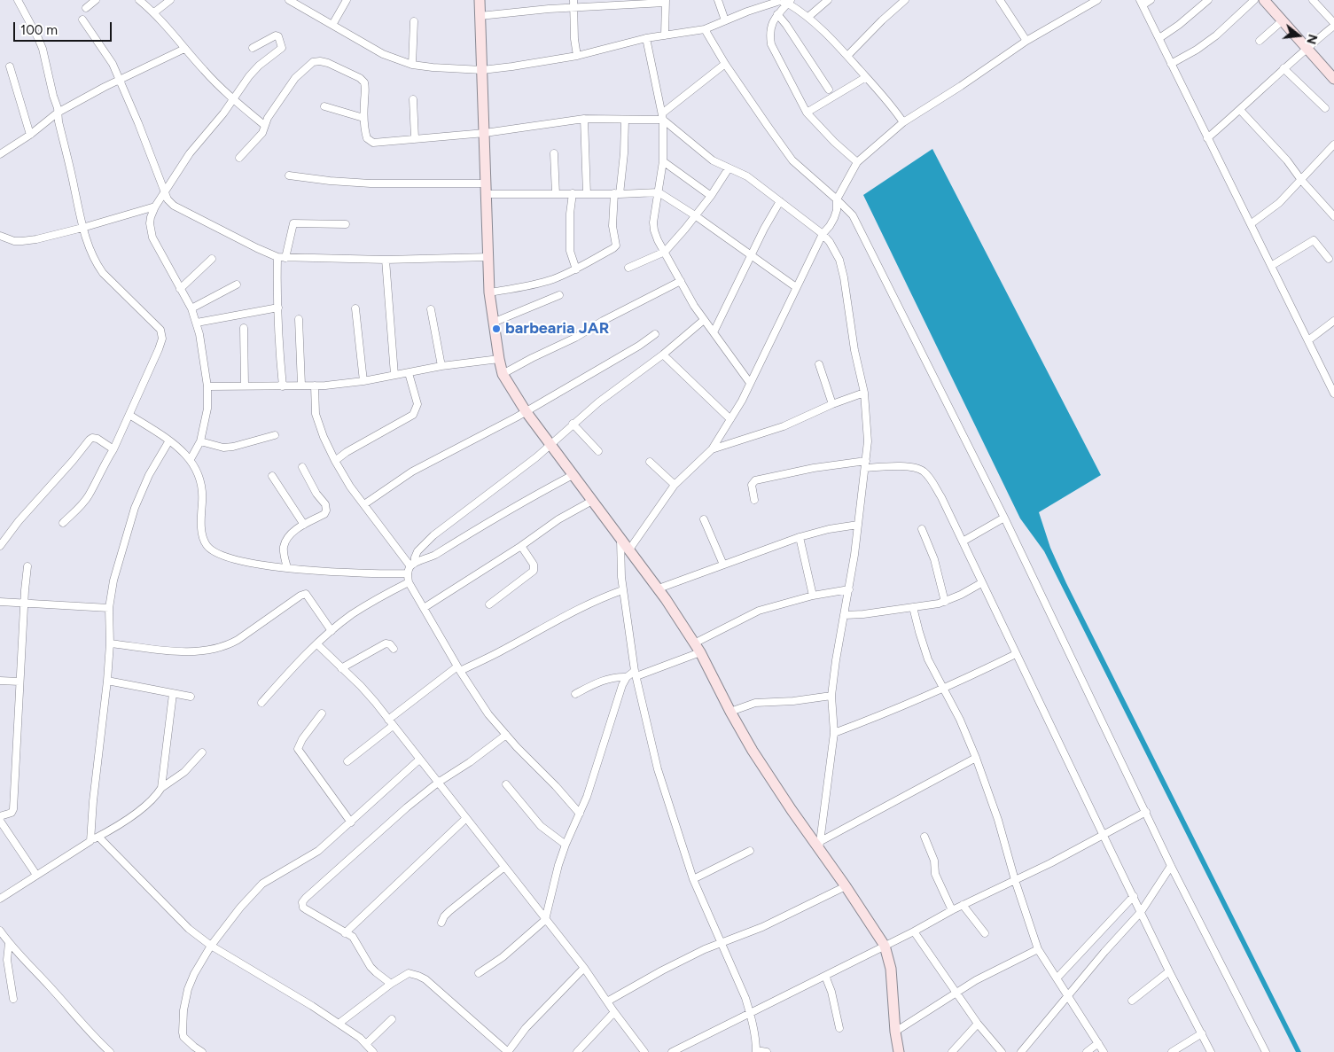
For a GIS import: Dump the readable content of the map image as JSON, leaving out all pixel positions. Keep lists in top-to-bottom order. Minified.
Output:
{"places":["barbearia JAR"],"scale_bar":"100 m","north":"right"}
